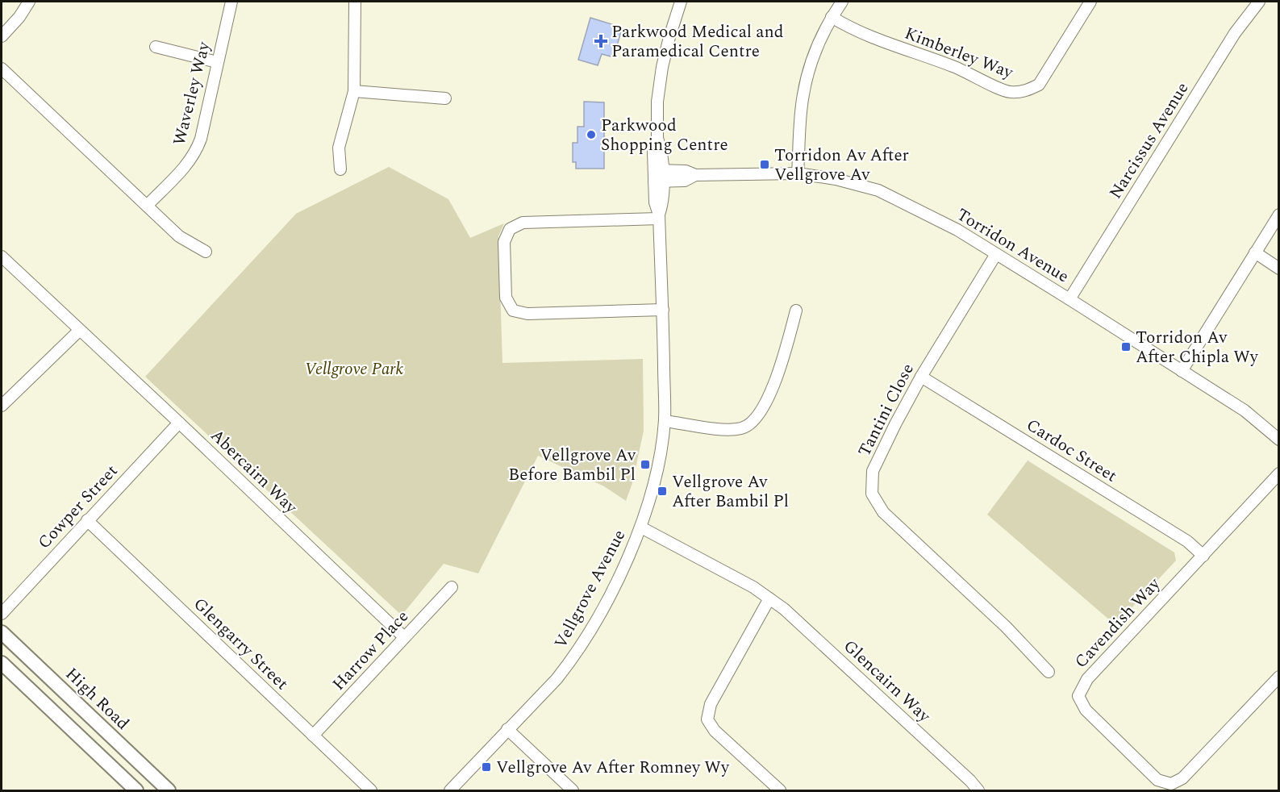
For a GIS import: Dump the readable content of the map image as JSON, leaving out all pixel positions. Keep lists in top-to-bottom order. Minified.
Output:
{"streets":{"main road":["High Road"],"street":["Kimberley Way","Waverley Way","Narcissus Avenue","Torridon Avenue","Tantini Close","Cardoc Street","Abercairn Way","Cowper Street","Vellgrove Avenue","Cavendish Way","Glengarry Street","Harrow Place","Glencairn Way"]},"crossings":[["Narcissus Avenue","Torridon Avenue"],["Torridon Avenue","Tantini Close"],["Torridon Avenue","Vellgrove Avenue"],["Tantini Close","Cardoc Street"],["Cardoc Street","Cavendish Way"],["Abercairn Way","Cowper Street"],["Abercairn Way","Harrow Place"],["Cowper Street","Glengarry Street"],["Vellgrove Avenue","Glencairn Way"],["Glengarry Street","Harrow Place"]],"parks":["Vellgrove Park"],"places":{"health":["Parkwood Medical and Paramedical Centre"],"other":["Parkwood Shopping Centre"],"transit":["Torridon Av After Vellgrove Av","Torridon Av After Chipla Wy","Vellgrove Av Before Bambil Pl","Vellgrove Av After Bambil Pl","Vellgrove Av After Romney Wy"]}}
